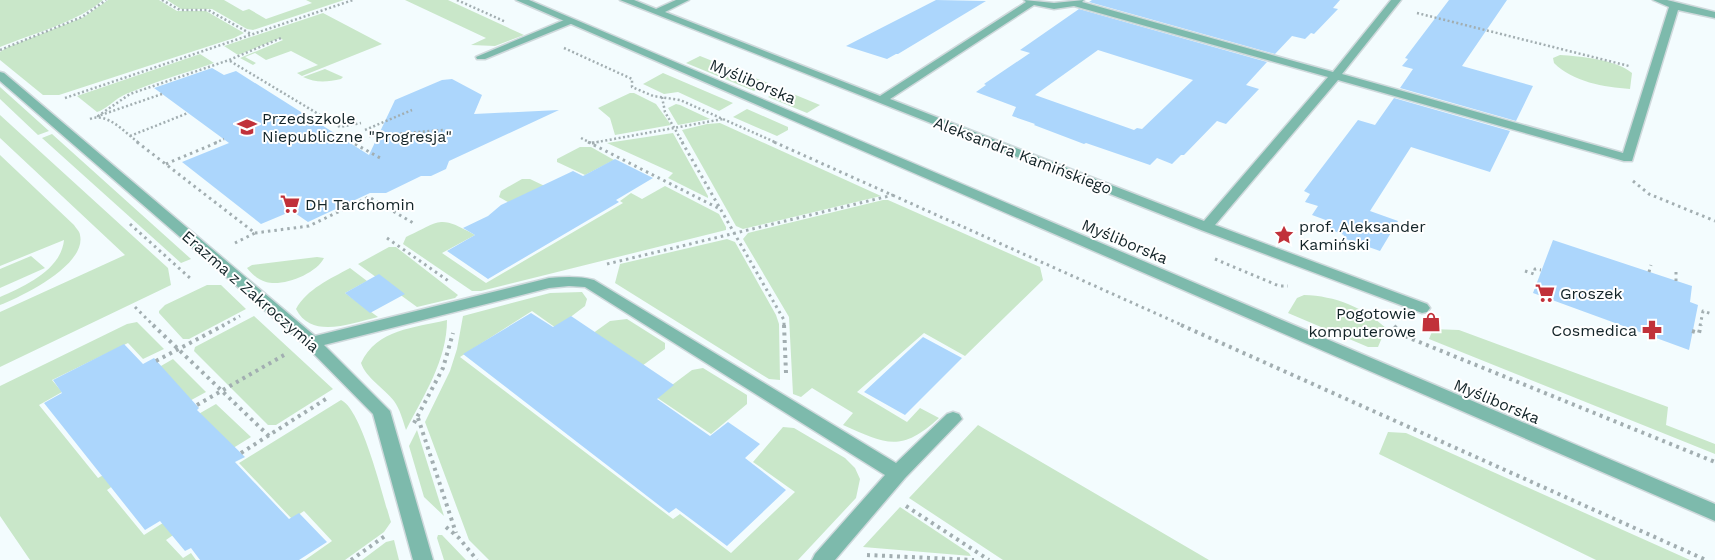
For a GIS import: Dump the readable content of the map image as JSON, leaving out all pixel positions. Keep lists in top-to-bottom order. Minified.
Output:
{"streets":{"street":["Myśliborska","Aleksandra Kamińskiego","Erazma z Zakroczymia"]},"places":{"school or university":["Przedszkole Niepubliczne \"Progresja\""],"supermarket":["DH Tarchomin","Groszek"],"place":["prof. Aleksander Kamiński"],"shop":["Pogotowie komputerowe"],"pharmacy":["Cosmedica"]}}
